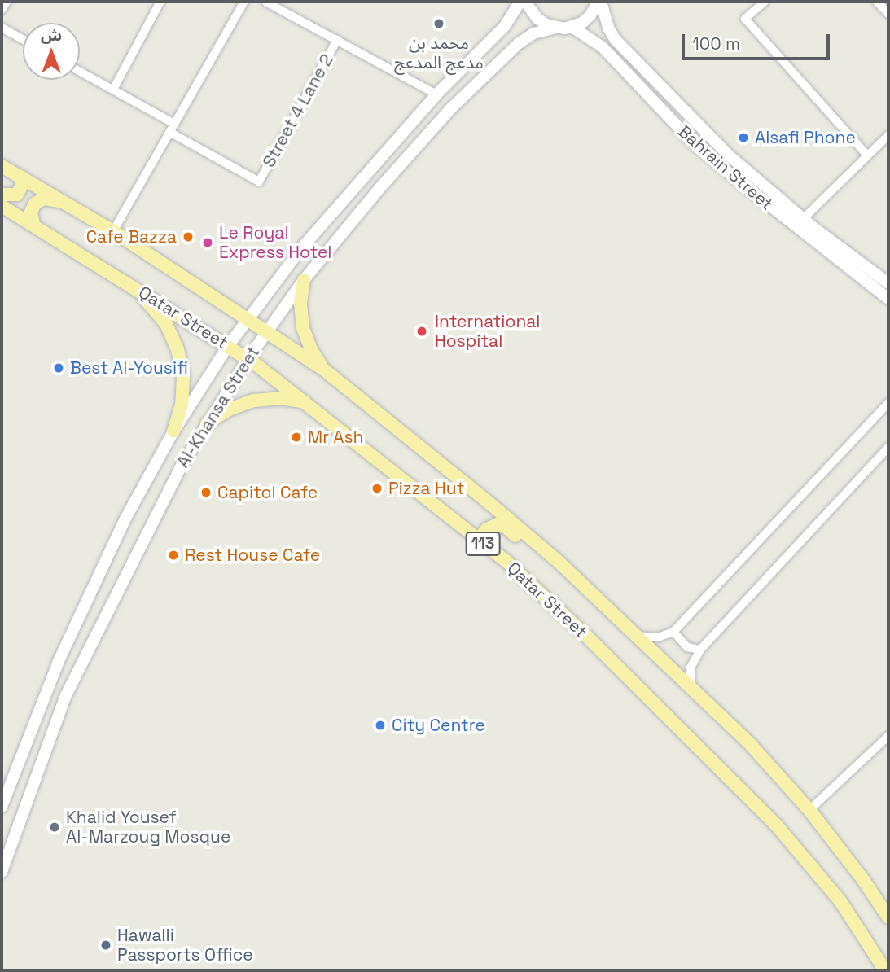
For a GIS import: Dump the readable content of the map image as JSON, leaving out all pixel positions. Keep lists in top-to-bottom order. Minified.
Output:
{"streets":{"main road":["Qatar Street","113"],"street":["Street 4 Lane 2","Bahrain Street","Al-Khansa Street"]},"crossings":[["Bahrain Street","Al-Khansa Street"],["Qatar Street","Al-Khansa Street"]],"places":["محمد بن مدعج المدعج","Alsafi Phone","Cafe Bazza","Le Royal Express Hotel","International Hospital","Best Al-Yousifi","Mr Ash","Pizza Hut","Capitol Cafe","Rest House Cafe","City Centre","Khalid Yousef Al-Marzoug Mosque","Hawalli Passports Office"],"scale_bar":"100 m","north":"top"}
